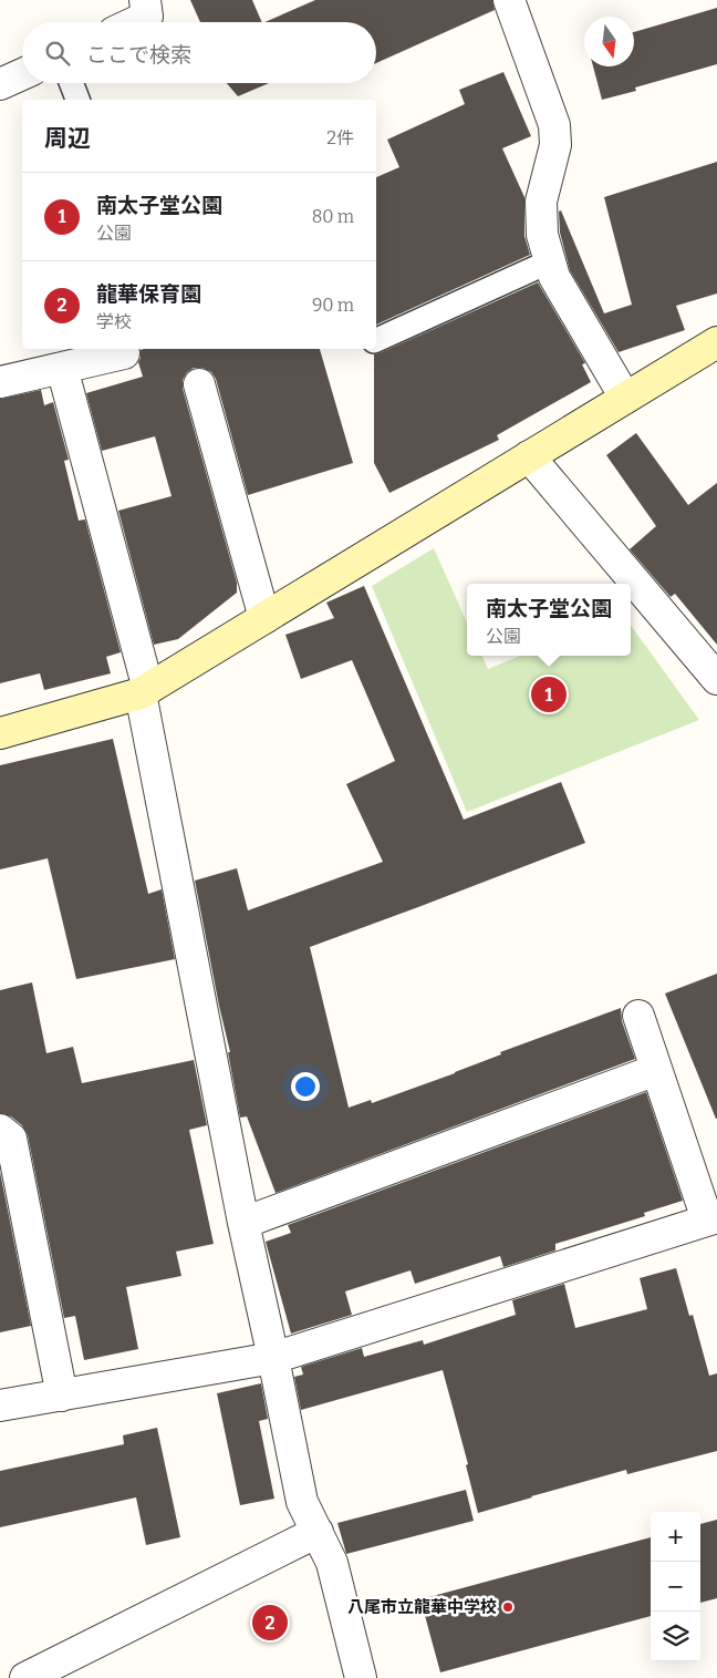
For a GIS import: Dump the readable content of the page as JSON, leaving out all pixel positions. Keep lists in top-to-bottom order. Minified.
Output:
{"places":["八尾市立龍華中学校"],"north":"bottom","page":{"search":"ここで検索","heading":["周辺","2件"],"list":[{"mark":"1","name":"南太子堂公園","note":"公園","value":"80 m"},{"mark":"2","name":"龍華保育園","note":"学校","value":"90 m"}],"popup":["南太子堂公園","公園"],"pins":["1","2"],"map_buttons":["+","−"]}}
